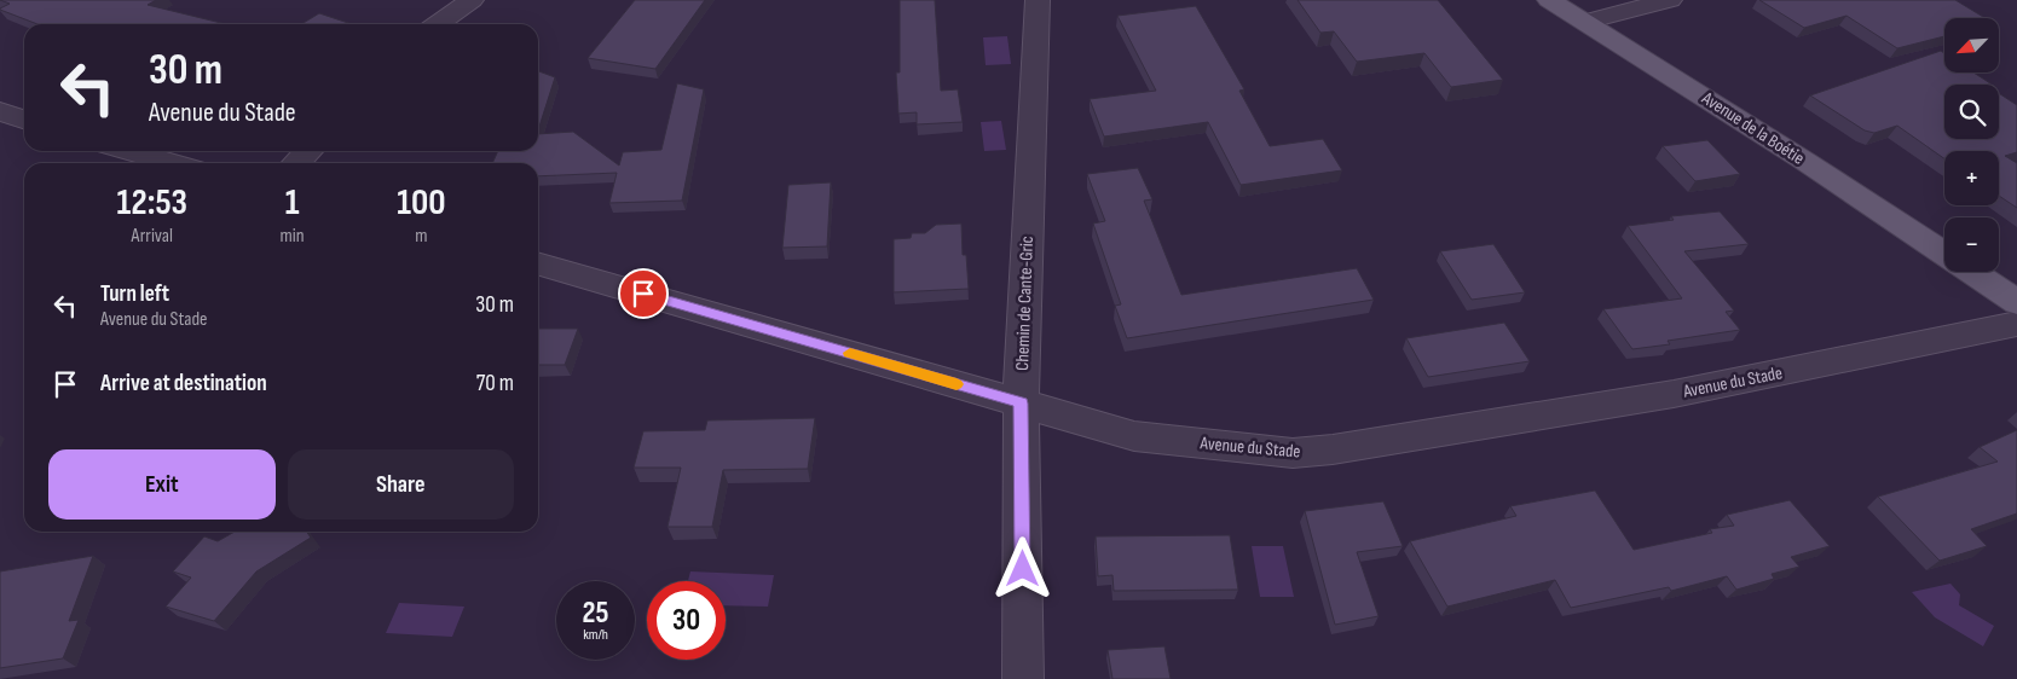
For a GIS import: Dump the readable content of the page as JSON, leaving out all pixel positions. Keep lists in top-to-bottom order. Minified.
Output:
{"streets":{"main road":["Avenue de la Boétie"],"street":["Chemin de Cante-Gric","Avenue du Stade"]},"crossings":[["Chemin de Cante-Gric","Avenue du Stade"]],"north":"bottom left","page":{"map_buttons":["+","−"],"turn":["30 m","Avenue du Stade"],"eta":["12:53","Arrival","1","min","100","m"],"list":[{"name":"Turn left","note":"Avenue du Stade","value":"30 m"},{"name":"Arrive at destination","value":"70 m"}],"buttons":["Exit","Share"],"speed":"25 km/h","limit":"30"}}
